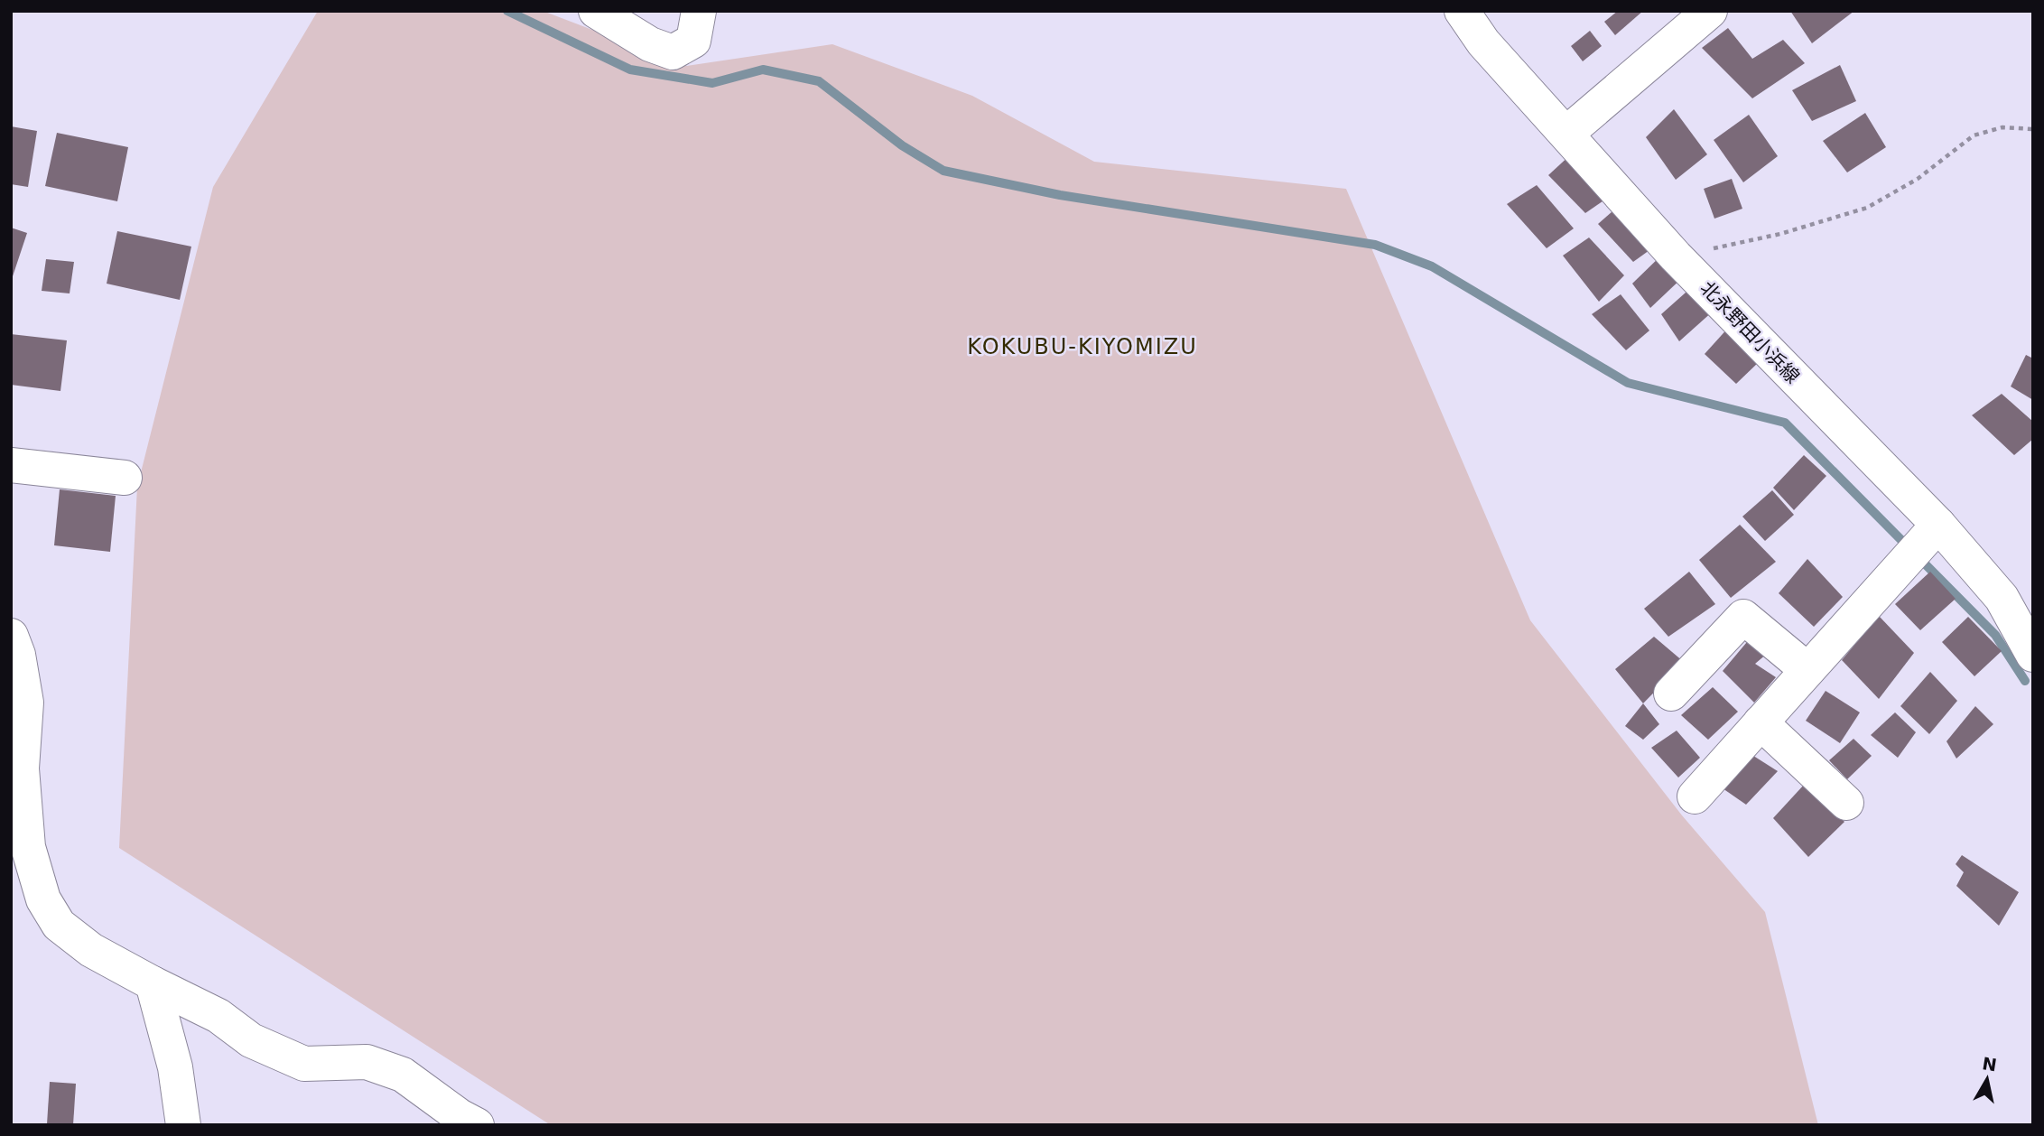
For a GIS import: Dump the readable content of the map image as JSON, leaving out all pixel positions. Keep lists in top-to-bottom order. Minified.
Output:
{"streets":{"street":["北永野田小浜線"]},"districts":["KOKUBU-KIYOMIZU"],"north":"top"}
